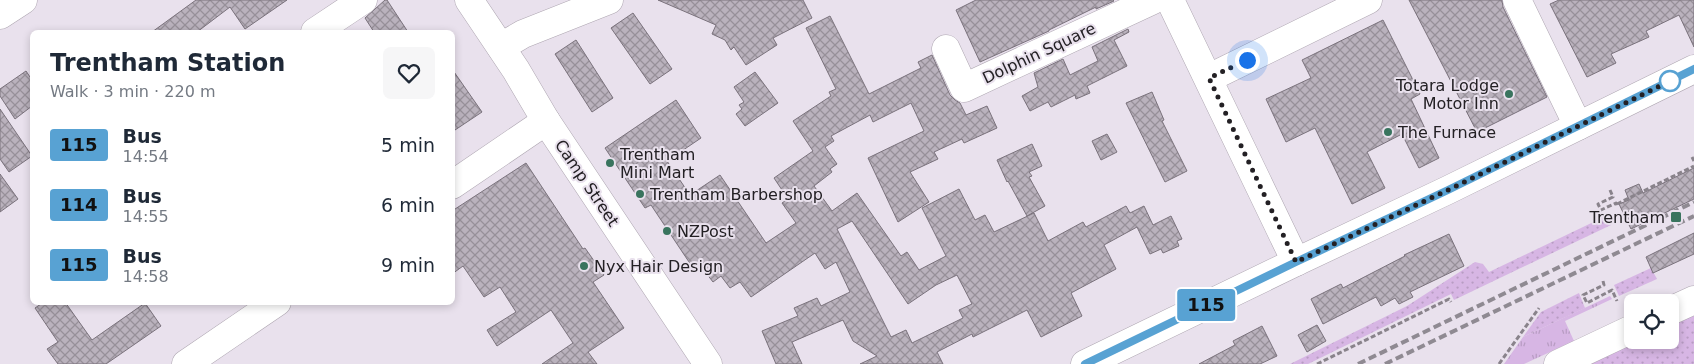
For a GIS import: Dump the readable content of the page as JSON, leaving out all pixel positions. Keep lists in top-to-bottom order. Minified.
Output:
{"streets":{"street":["Dolphin Square","Camp Street"]},"places":{"other":["Totara Lodge Motor Inn","The Furnace","Trentham Mini Mart","Trentham Barbershop","NZPost","Nyx Hair Design"],"transit":["Trentham"]},"lines":["bus line 115"],"page":{"on_map":"115","heading":["Trentham Station","Walk · 3 min · 220 m"],"list":[{"mark":"115","name":"Bus","note":"14:54","value":"5 min"},{"mark":"114","name":"Bus","note":"14:55","value":"6 min"},{"mark":"115","name":"Bus","note":"14:58","value":"9 min"}]}}
